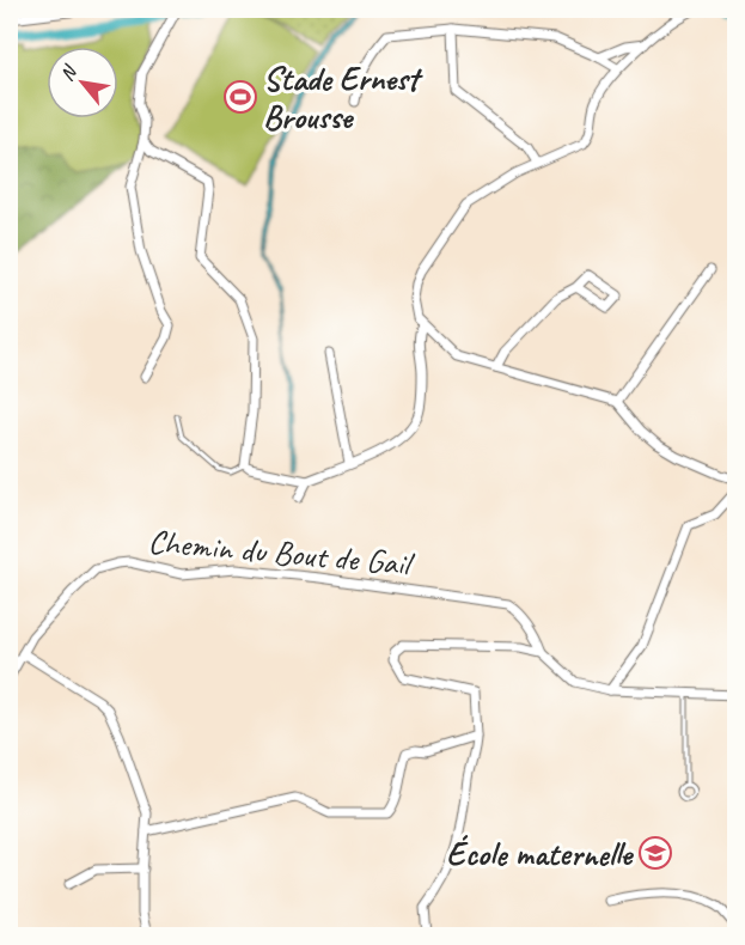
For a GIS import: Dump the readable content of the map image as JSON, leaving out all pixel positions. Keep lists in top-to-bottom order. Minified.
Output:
{"streets":{"street":["Chemin du Bout de Gail"]},"places":{"sports":["Stade Ernest Brousse"],"school or university":["École maternelle"]},"north":"top left"}
